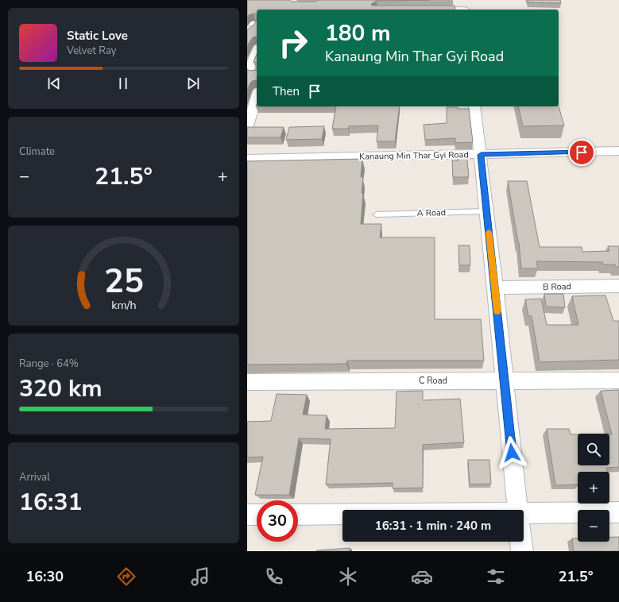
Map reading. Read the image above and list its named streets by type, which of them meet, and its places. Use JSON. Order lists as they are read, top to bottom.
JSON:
{
  "streets": {
    "street": ["Kanaung Min Thar Gyi Road", "B Road", "C Road"],
    "lane": ["A Road"]
  },
  "page": {
    "turn": ["180 m", "Kanaung Min Thar Gyi Road"],
    "song": ["Static Love", "Velvet Ray"],
    "then": "Then",
    "tile": [
      "Climate",
      ["Range · 64%", "320 km"],
      ["Arrival", "16:31"]
    ],
    "heat": ["−", "21.5°", "+"],
    "map_buttons": ["+", "−"],
    "limit": "30",
    "trip": "16:31 · 1 min · 240 m",
    "tabs": ["16:30", "21.5°"],
    "gauge": ["25", "km/h"]
  }
}
